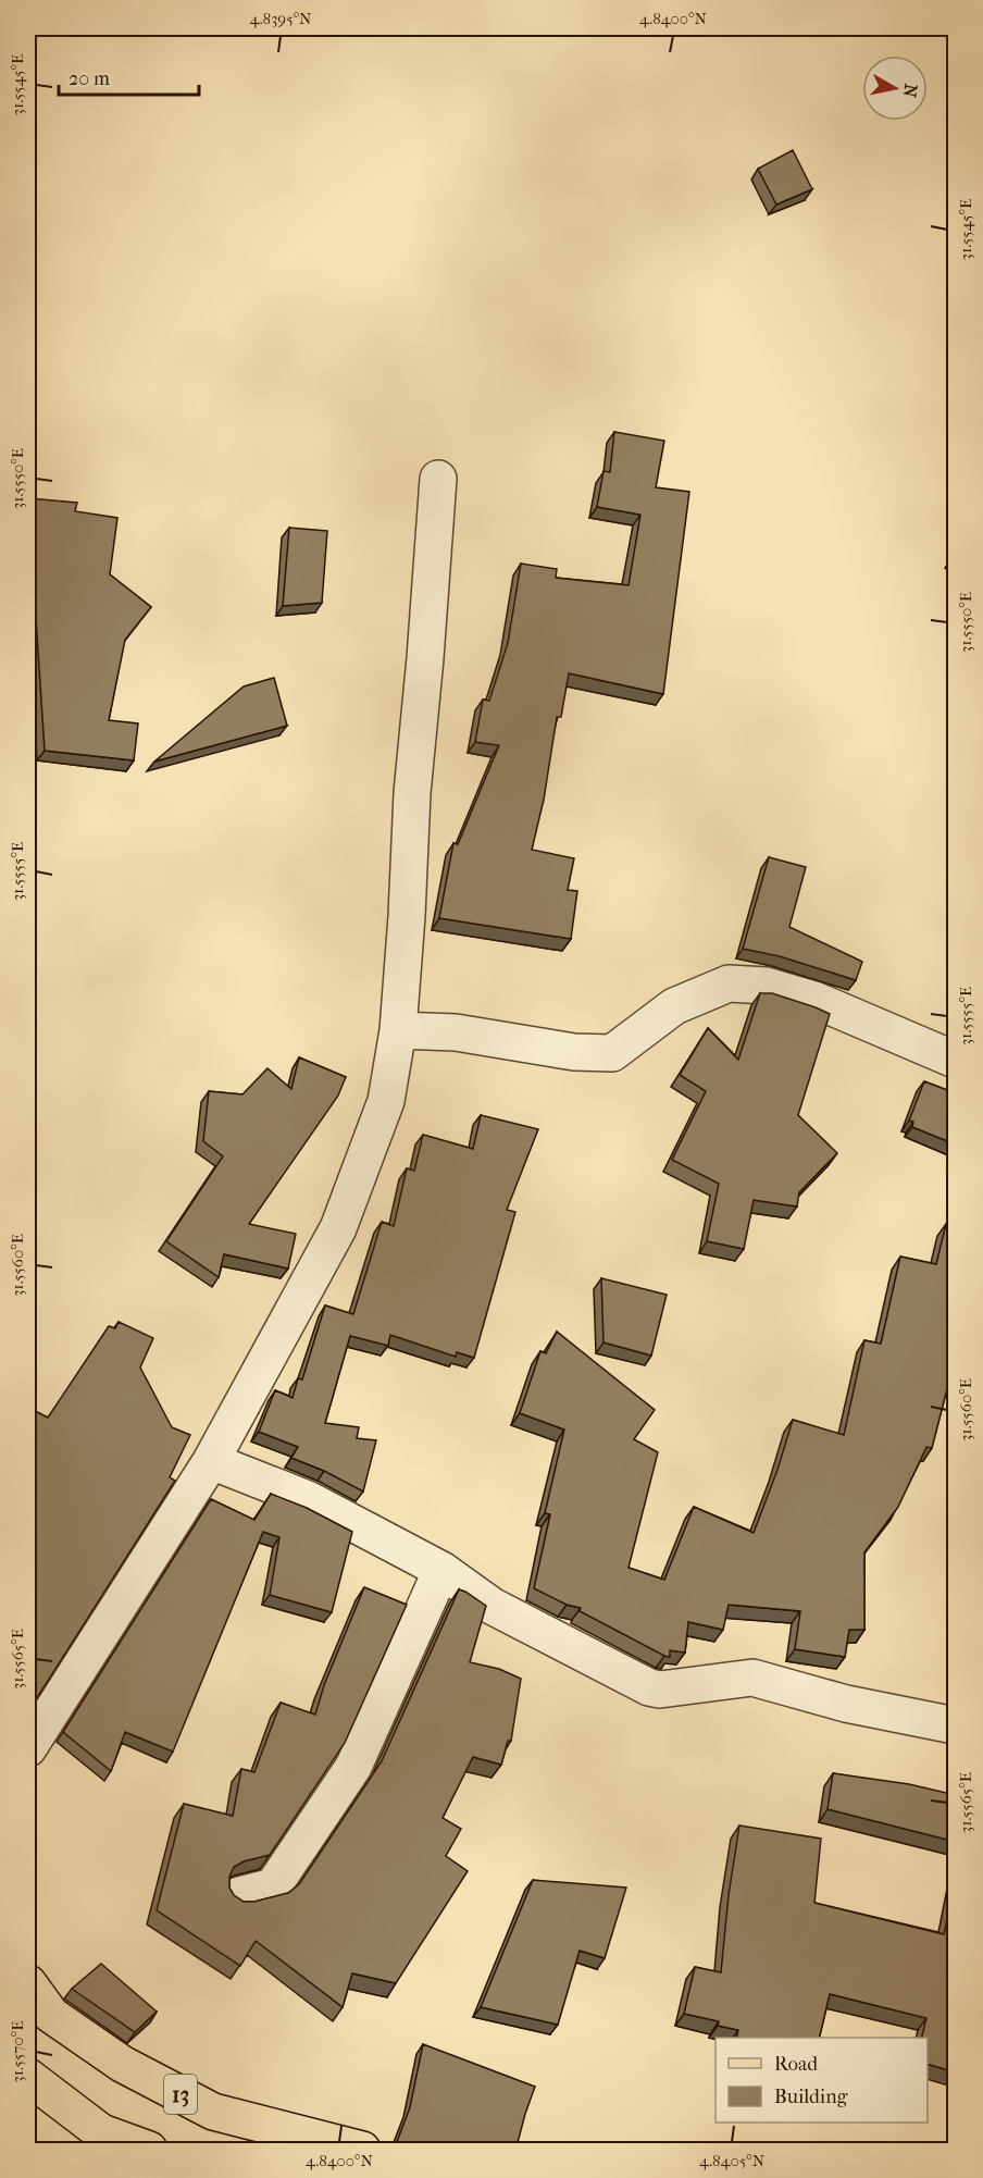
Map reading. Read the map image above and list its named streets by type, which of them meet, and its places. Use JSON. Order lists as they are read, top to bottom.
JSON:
{
  "streets": {
    "main road": ["13"]
  },
  "legend": ["Road", "Building"],
  "scale_bar": "20 m",
  "north": "right",
  "coordinates": [
    "4.8395°N",
    "4.8400°N",
    "31.5545°E",
    "31.5550°E",
    "31.5555°E",
    "31.5560°E",
    "31.5565°E",
    "31.5570°E",
    "4.8405°N"
  ]
}
